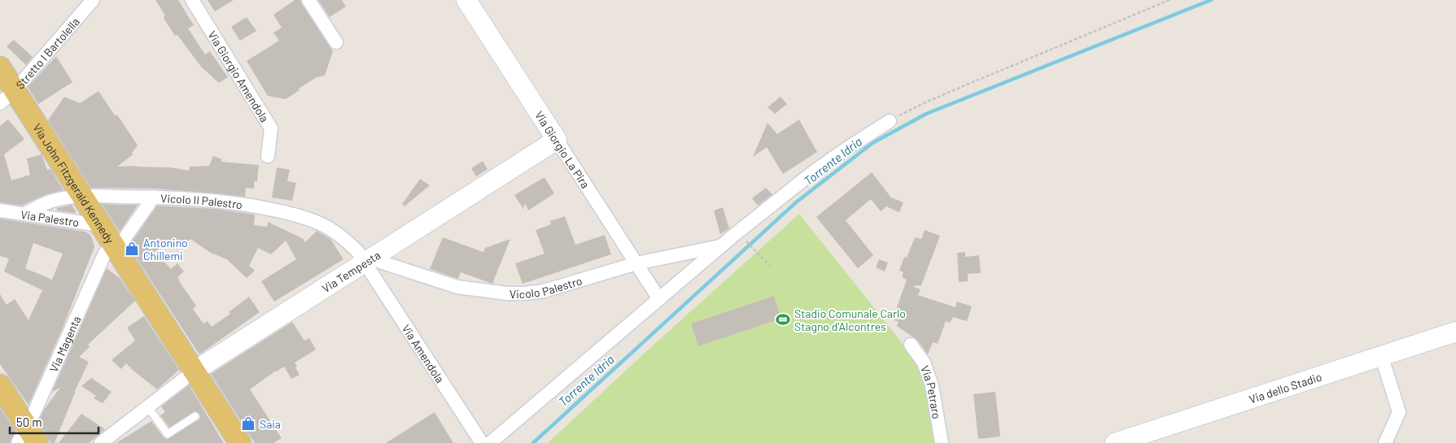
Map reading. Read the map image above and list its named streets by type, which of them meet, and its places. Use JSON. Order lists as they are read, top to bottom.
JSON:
{
  "streets": {
    "main road": ["Via John Fitzgerald Kennedy"],
    "street": [
      "Stretto I Bartolella",
      "Via Giorgio Amendola",
      "Via Giorgio La Pira",
      "Vicolo II Palestro",
      "Via Palestro",
      "Via Tempesta",
      "Vicolo Palestro",
      "Via Magenta",
      "Via Amendola",
      "Via dello Stadio",
      "Via Petraro"
    ]
  },
  "crossings": [
    ["Stretto I Bartolella", "Via John Fitzgerald Kennedy"],
    ["Via Giorgio La Pira", "Via Tempesta"],
    ["Via Giorgio La Pira", "Vicolo Palestro"],
    ["Via John Fitzgerald Kennedy", "Vicolo II Palestro"],
    ["Via John Fitzgerald Kennedy", "Via Palestro"],
    ["Via John Fitzgerald Kennedy", "Via Tempesta"],
    ["Via John Fitzgerald Kennedy", "Via Magenta"],
    ["Vicolo II Palestro", "Via Palestro"],
    ["Vicolo II Palestro", "Via Tempesta"],
    ["Vicolo II Palestro", "Vicolo Palestro"],
    ["Vicolo II Palestro", "Via Magenta"],
    ["Vicolo II Palestro", "Via Amendola"],
    ["Via Tempesta", "Vicolo Palestro"],
    ["Via Tempesta", "Via Amendola"],
    ["Vicolo Palestro", "Via Amendola"]
  ],
  "water": ["Torrente Idria"],
  "places": {
    "shop": ["Antonino Chillemi", "Saia"],
    "sports": ["Stadio Comunale Carlo Stagno d'Alcontres"]
  },
  "scale_bar": "50 m"
}
